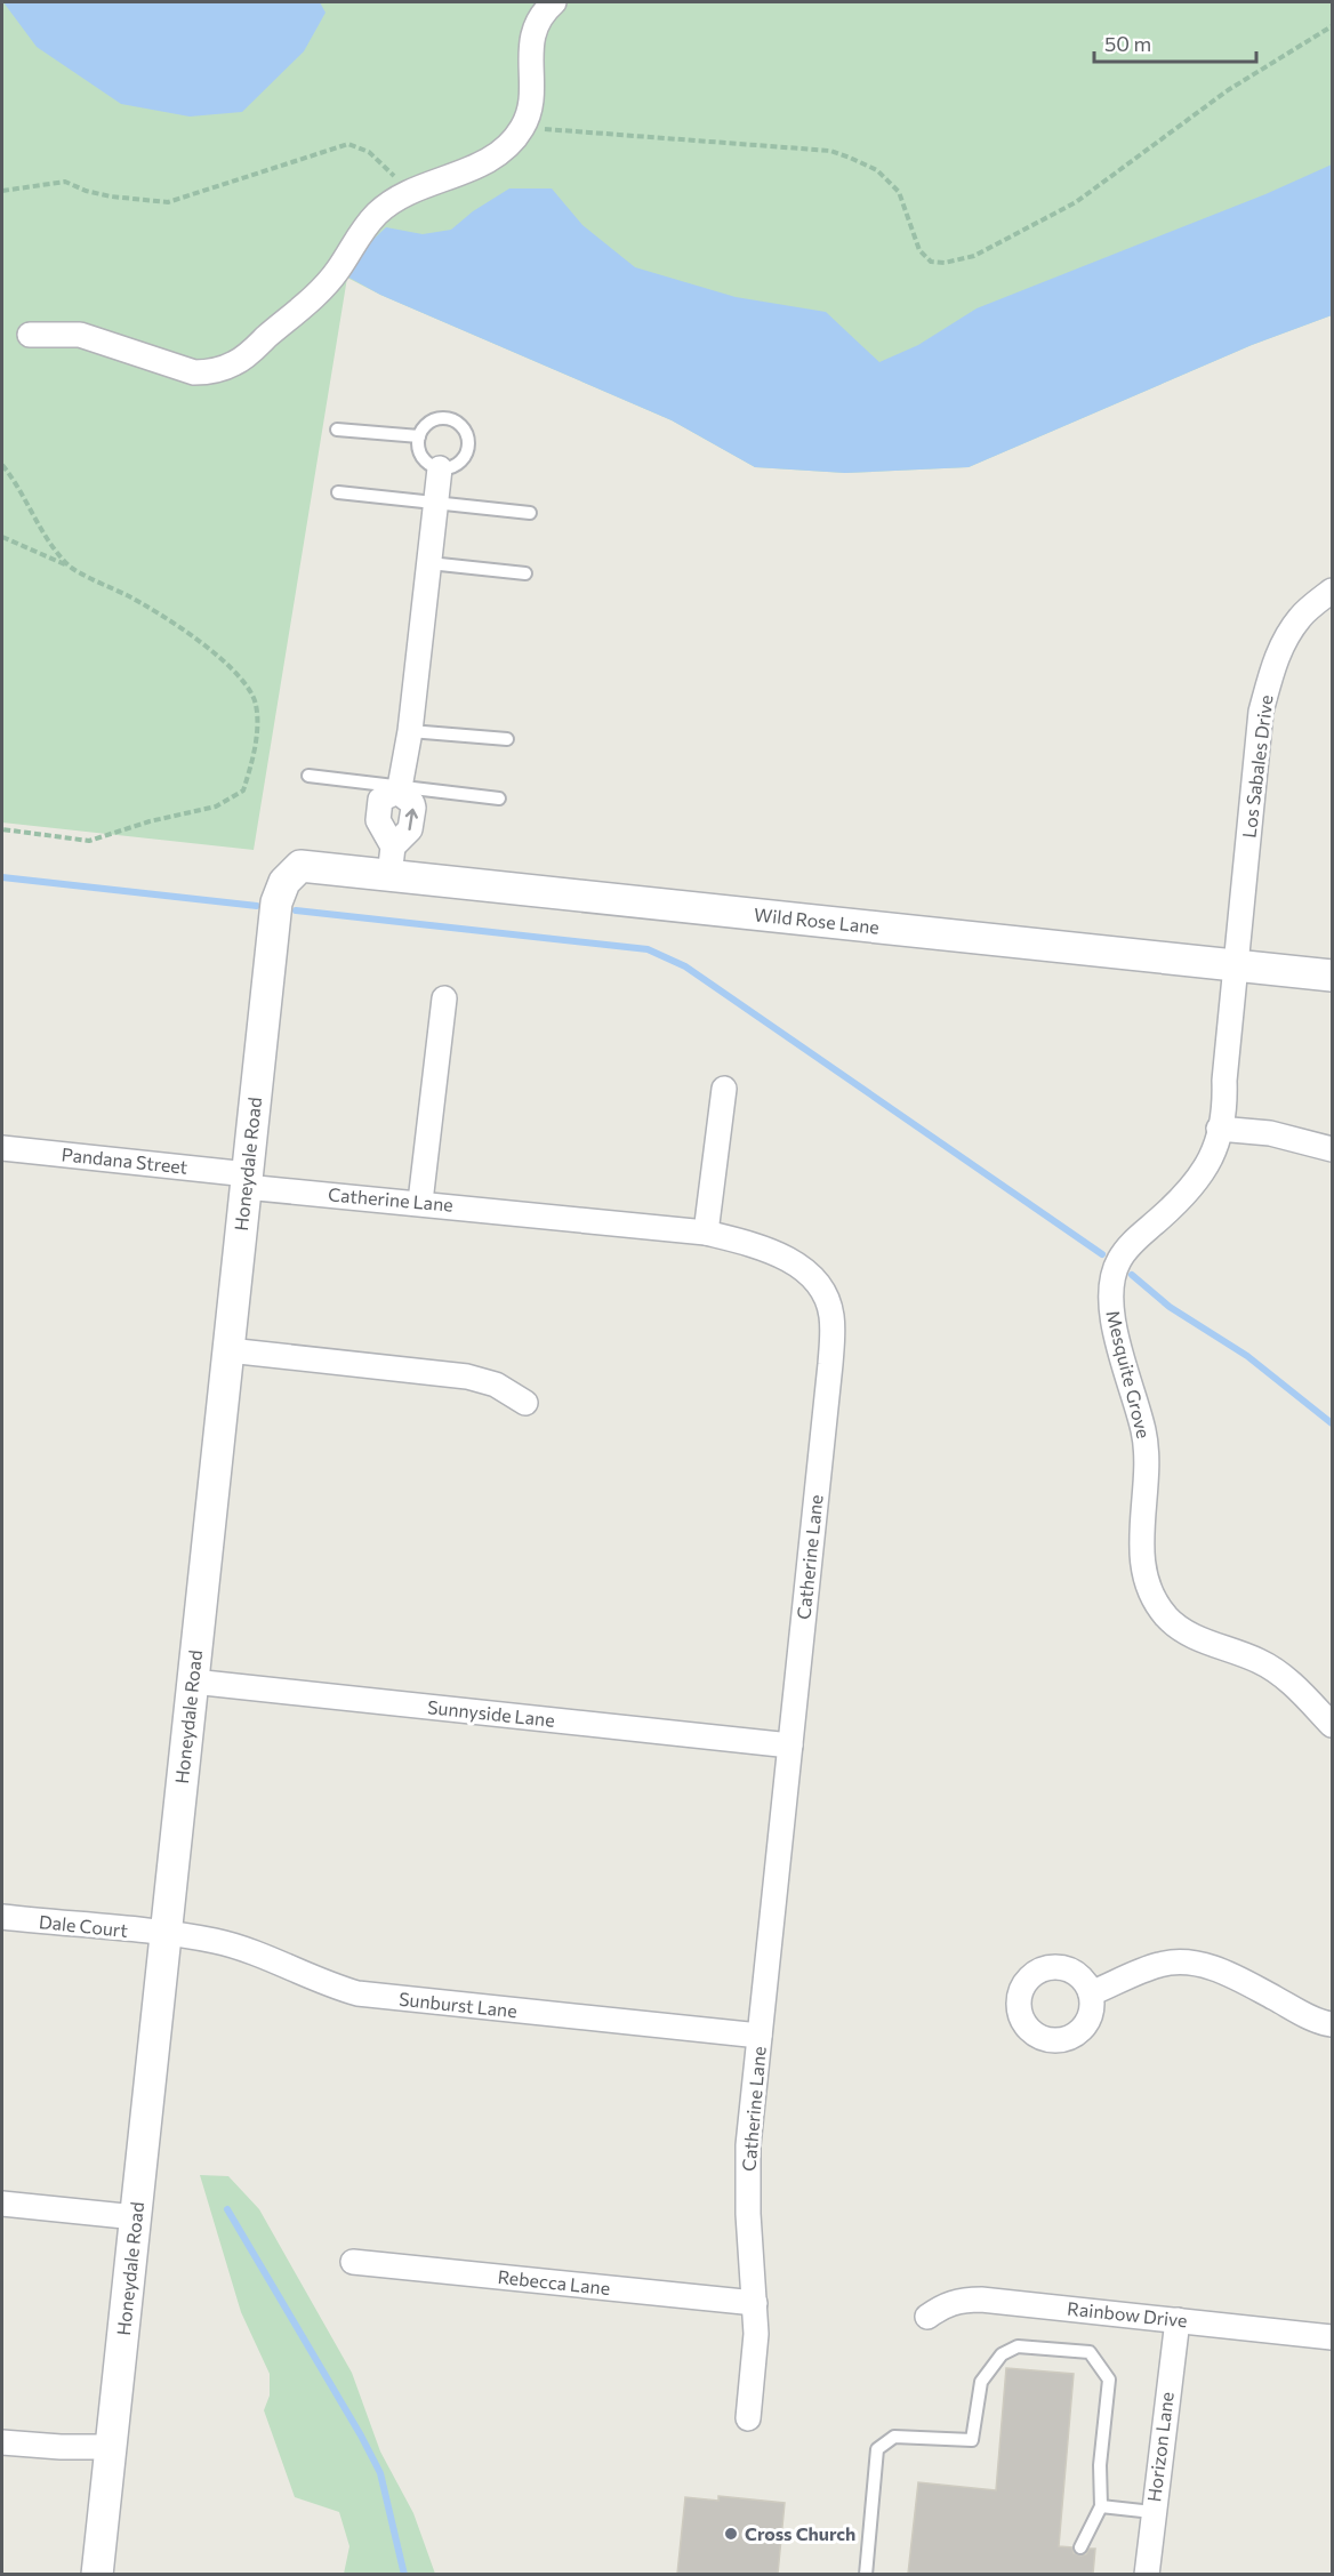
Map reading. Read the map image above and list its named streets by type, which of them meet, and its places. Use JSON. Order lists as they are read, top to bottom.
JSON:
{
  "streets": {
    "street": [
      "Los Sabales Drive",
      "Wild Rose Lane",
      "Pandana Street",
      "Honeydale Road",
      "Catherine Lane",
      "Mesquite Grove",
      "Sunnyside Lane",
      "Dale Court",
      "Sunburst Lane",
      "Rebecca Lane",
      "Rainbow Drive",
      "Horizon Lane"
    ]
  },
  "crossings": [
    ["Los Sabales Drive", "Wild Rose Lane"],
    ["Los Sabales Drive", "Mesquite Grove"],
    ["Wild Rose Lane", "Honeydale Road"],
    ["Wild Rose Lane", "Mesquite Grove"],
    ["Pandana Street", "Honeydale Road"],
    ["Pandana Street", "Catherine Lane"],
    ["Honeydale Road", "Catherine Lane"],
    ["Honeydale Road", "Sunnyside Lane"],
    ["Honeydale Road", "Dale Court"],
    ["Honeydale Road", "Sunburst Lane"],
    ["Catherine Lane", "Sunnyside Lane"],
    ["Catherine Lane", "Sunburst Lane"],
    ["Catherine Lane", "Rebecca Lane"],
    ["Dale Court", "Sunburst Lane"],
    ["Rainbow Drive", "Horizon Lane"]
  ],
  "places": ["Cross Church"],
  "scale_bar": "50 m"
}
